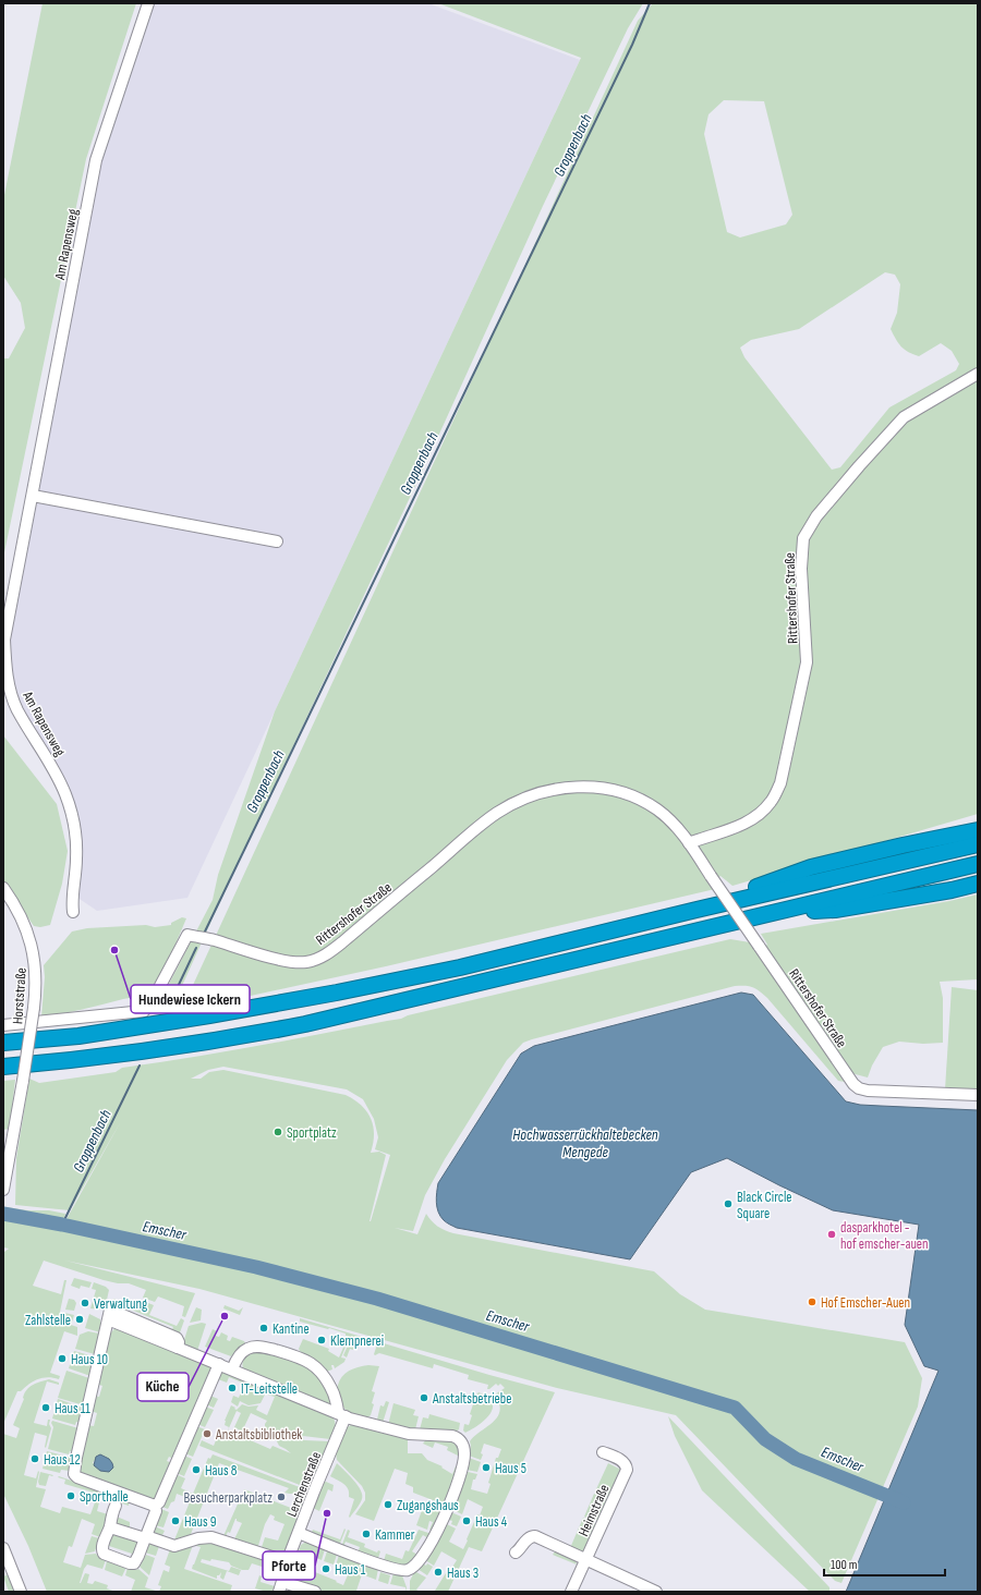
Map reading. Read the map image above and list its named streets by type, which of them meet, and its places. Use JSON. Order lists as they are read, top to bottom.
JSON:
{
  "streets": {
    "street": [
      "Am Rapensweg",
      "Rittershofer Straße",
      "Horststraße",
      "Lerchenstraße",
      "Heimstraße"
    ]
  },
  "water": ["Groppenbach", "Hochwasserrückhaltebecken Mengede", "Emscher"],
  "places": [
    "Hundewiese Ickern",
    "Sportplatz",
    "Black Circle Square",
    "dasparkhotel - hof emscher-auen",
    "Hof Emscher-Auen",
    "Verwaltung",
    "Küche",
    "Zahlstelle",
    "Kantine",
    "Klempnerei",
    "Haus 10",
    "IT-Leitstelle",
    "Anstaltsbetriebe",
    "Haus 11",
    "Anstaltsbibliothek",
    "Haus 12",
    "Haus 5",
    "Haus 8",
    "Sporthalle",
    "Besucherparkplatz",
    "Zugangshaus",
    "Pforte",
    "Haus 9",
    "Haus 4",
    "Kammer",
    "Haus 1",
    "Haus 3"
  ],
  "scale_bar": "100 m"
}
